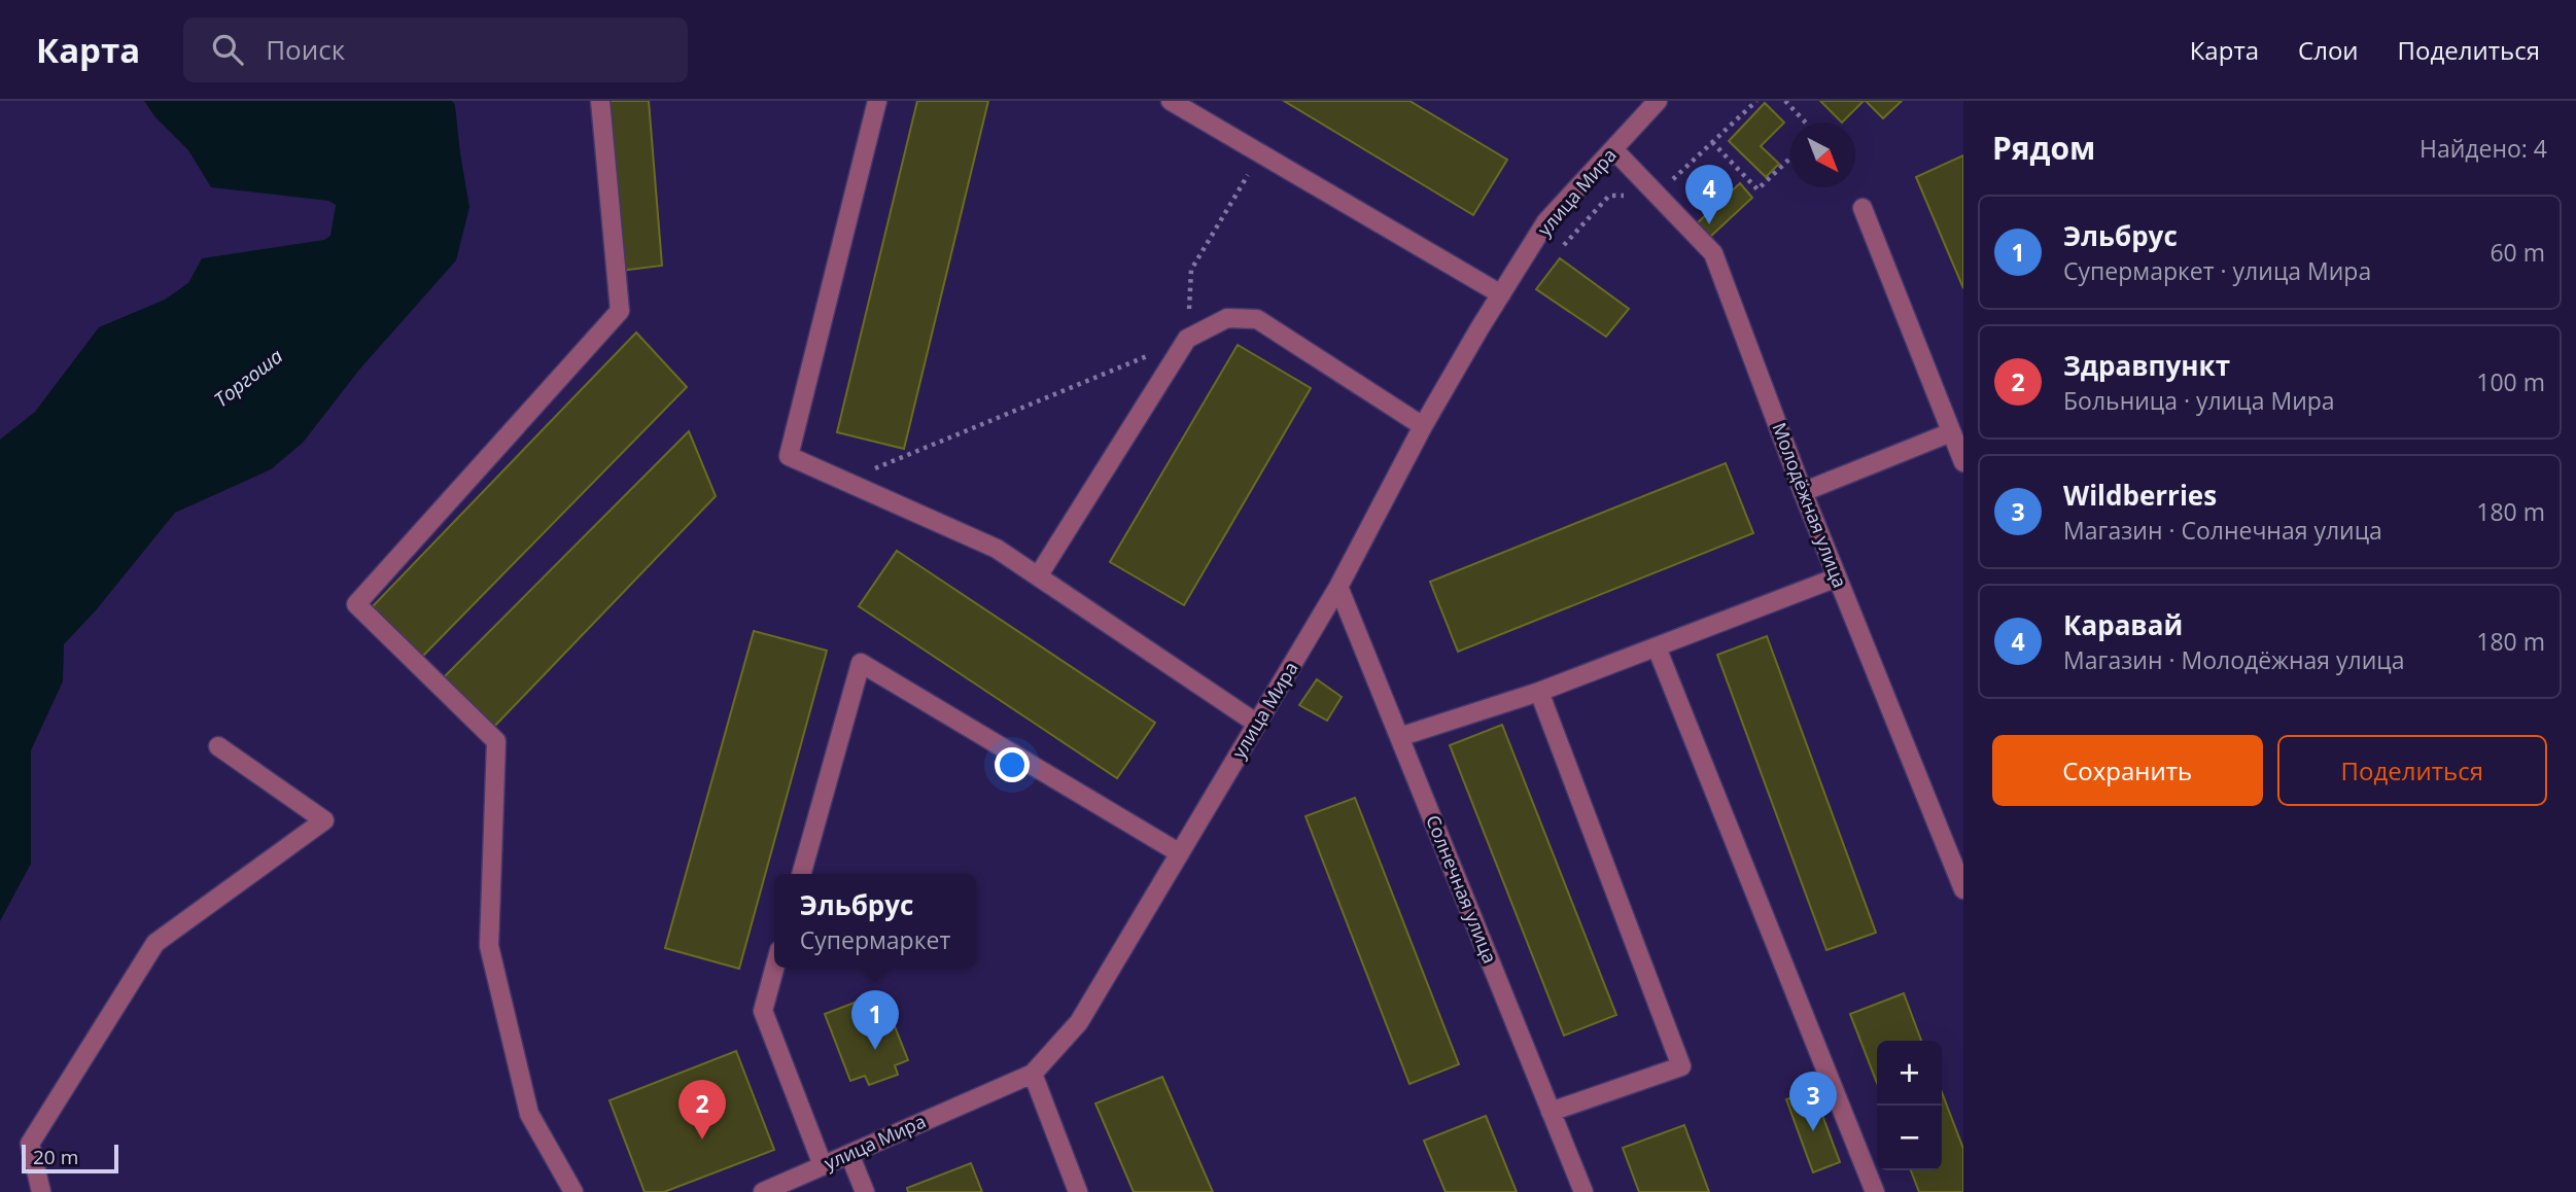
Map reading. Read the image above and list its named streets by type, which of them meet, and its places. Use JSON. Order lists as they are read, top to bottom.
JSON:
{
  "streets": {
    "street": ["улица Мира", "Молодёжная улица", "Солнечная улица"]
  },
  "crossings": [
    ["улица Мира", "Молодёжная улица"],
    ["улица Мира", "Солнечная улица"]
  ],
  "water": ["Торгоша"],
  "scale_bar": "20 m",
  "north": "bottom right",
  "page": {
    "header": "Карта",
    "search": "Поиск",
    "nav": ["Карта", "Слои", "Поделиться"],
    "heading": ["Рядом", "Найдено: 4"],
    "pins": [
      "4",
      "1",
      "3",
      "2"
    ],
    "list": [
      {
        "mark": "1",
        "name": "Эльбрус",
        "note": "Супермаркет · улица Мира",
        "value": "60 m"
      },
      {
        "mark": "2",
        "name": "Здравпункт",
        "note": "Больница · улица Мира",
        "value": "100 m"
      },
      {
        "mark": "3",
        "name": "Wildberries",
        "note": "Магазин · Солнечная улица",
        "value": "180 m"
      },
      {
        "mark": "4",
        "name": "Каравай",
        "note": "Магазин · Молодёжная улица",
        "value": "180 m"
      }
    ],
    "buttons": ["Сохранить", "Поделиться"],
    "popup": ["Эльбрус", "Супермаркет"],
    "map_buttons": ["+", "−"],
    "scale": "20 m"
  }
}
